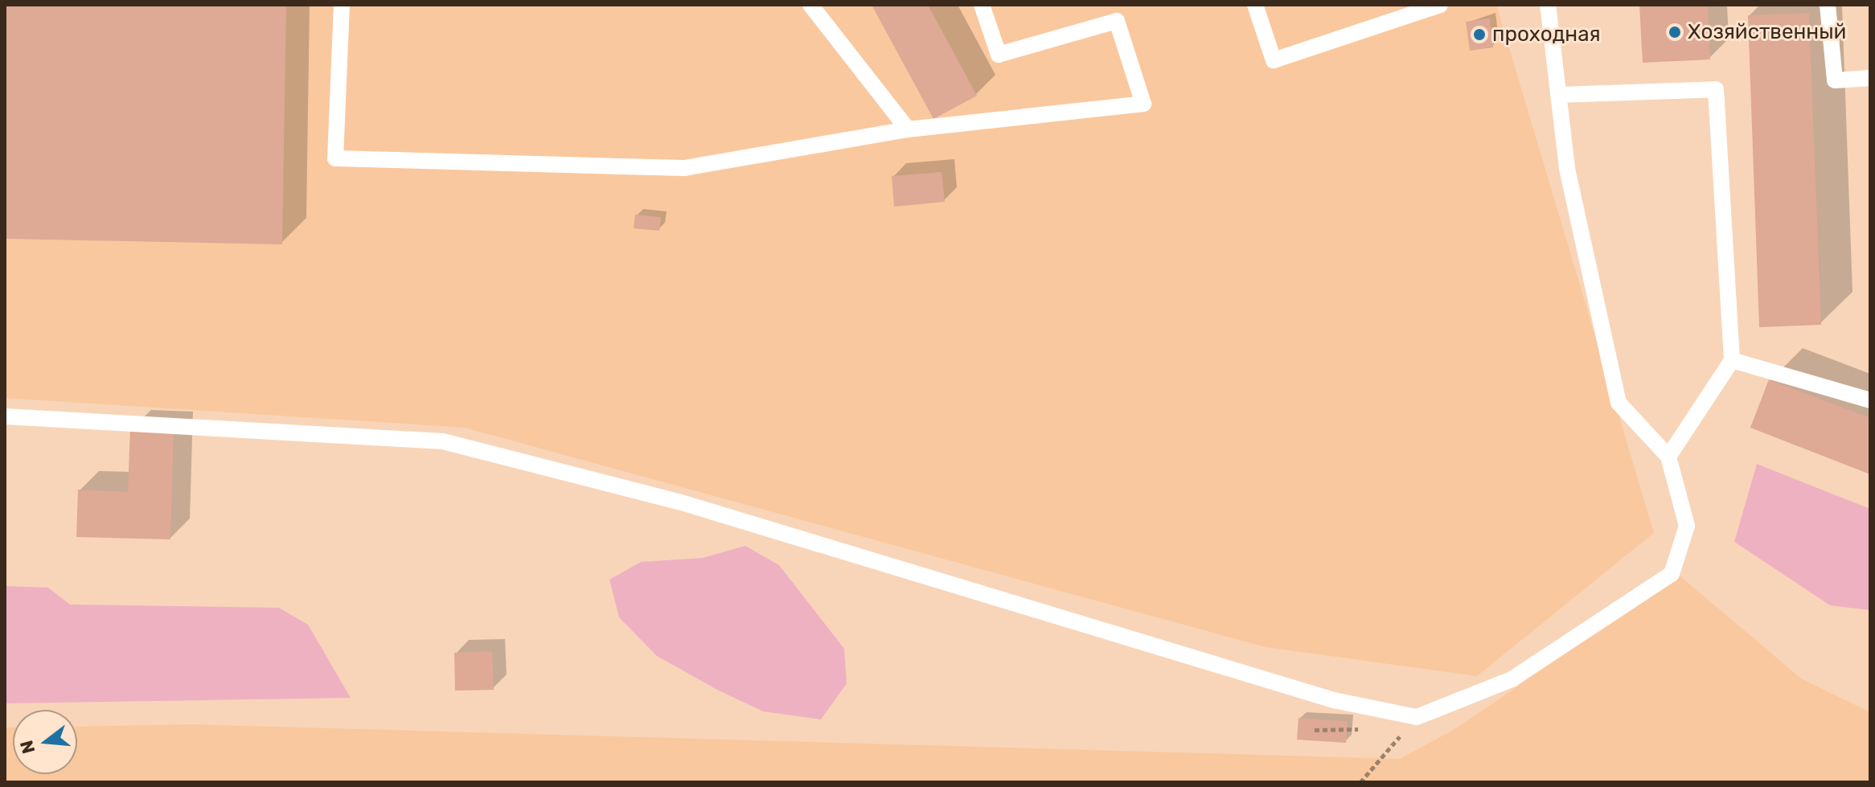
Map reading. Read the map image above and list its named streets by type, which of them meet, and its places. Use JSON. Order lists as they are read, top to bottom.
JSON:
{
  "places": ["Хозяйственный", "проходная"],
  "north": "left"
}
